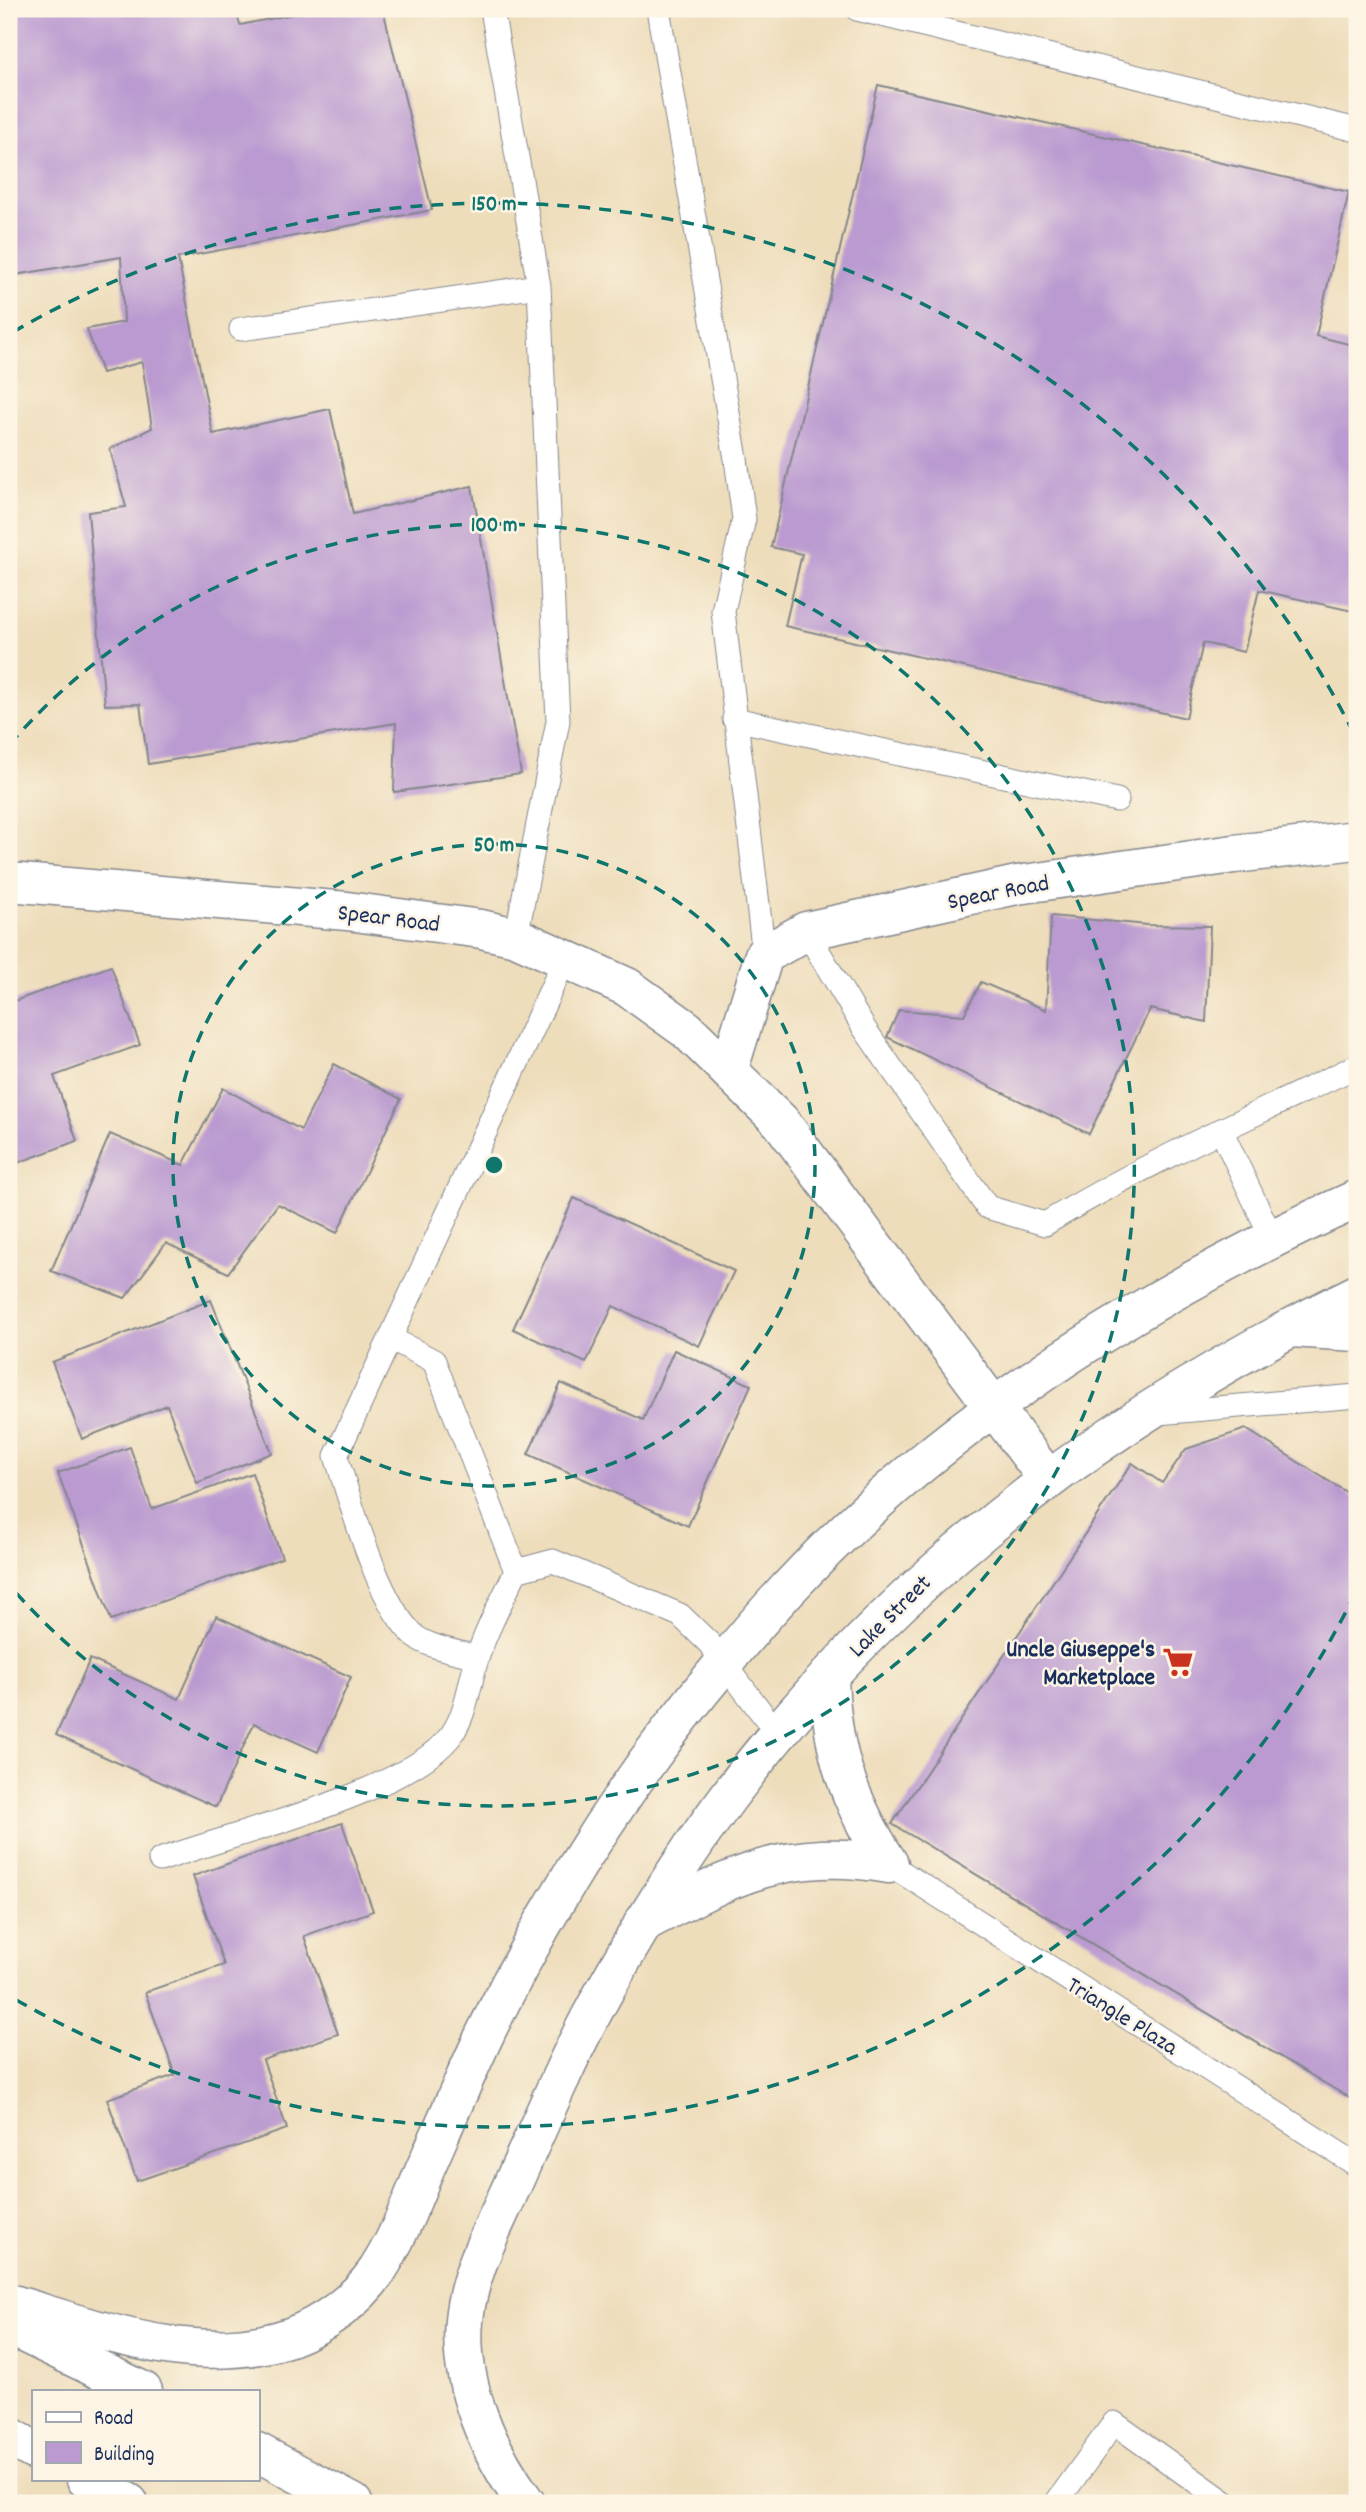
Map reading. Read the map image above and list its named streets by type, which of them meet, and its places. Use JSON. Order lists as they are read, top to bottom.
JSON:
{
  "streets": {
    "main road": ["Spear Road", "Lake Street", "Triangle Plaza"]
  },
  "crossings": [
    ["Spear Road", "Lake Street"],
    ["Lake Street", "Triangle Plaza"]
  ],
  "places": {
    "supermarket": ["Uncle Giuseppe's Marketplace"]
  },
  "legend": ["Road", "Building"],
  "rings": ["150 m", "100 m", "50 m"]
}
